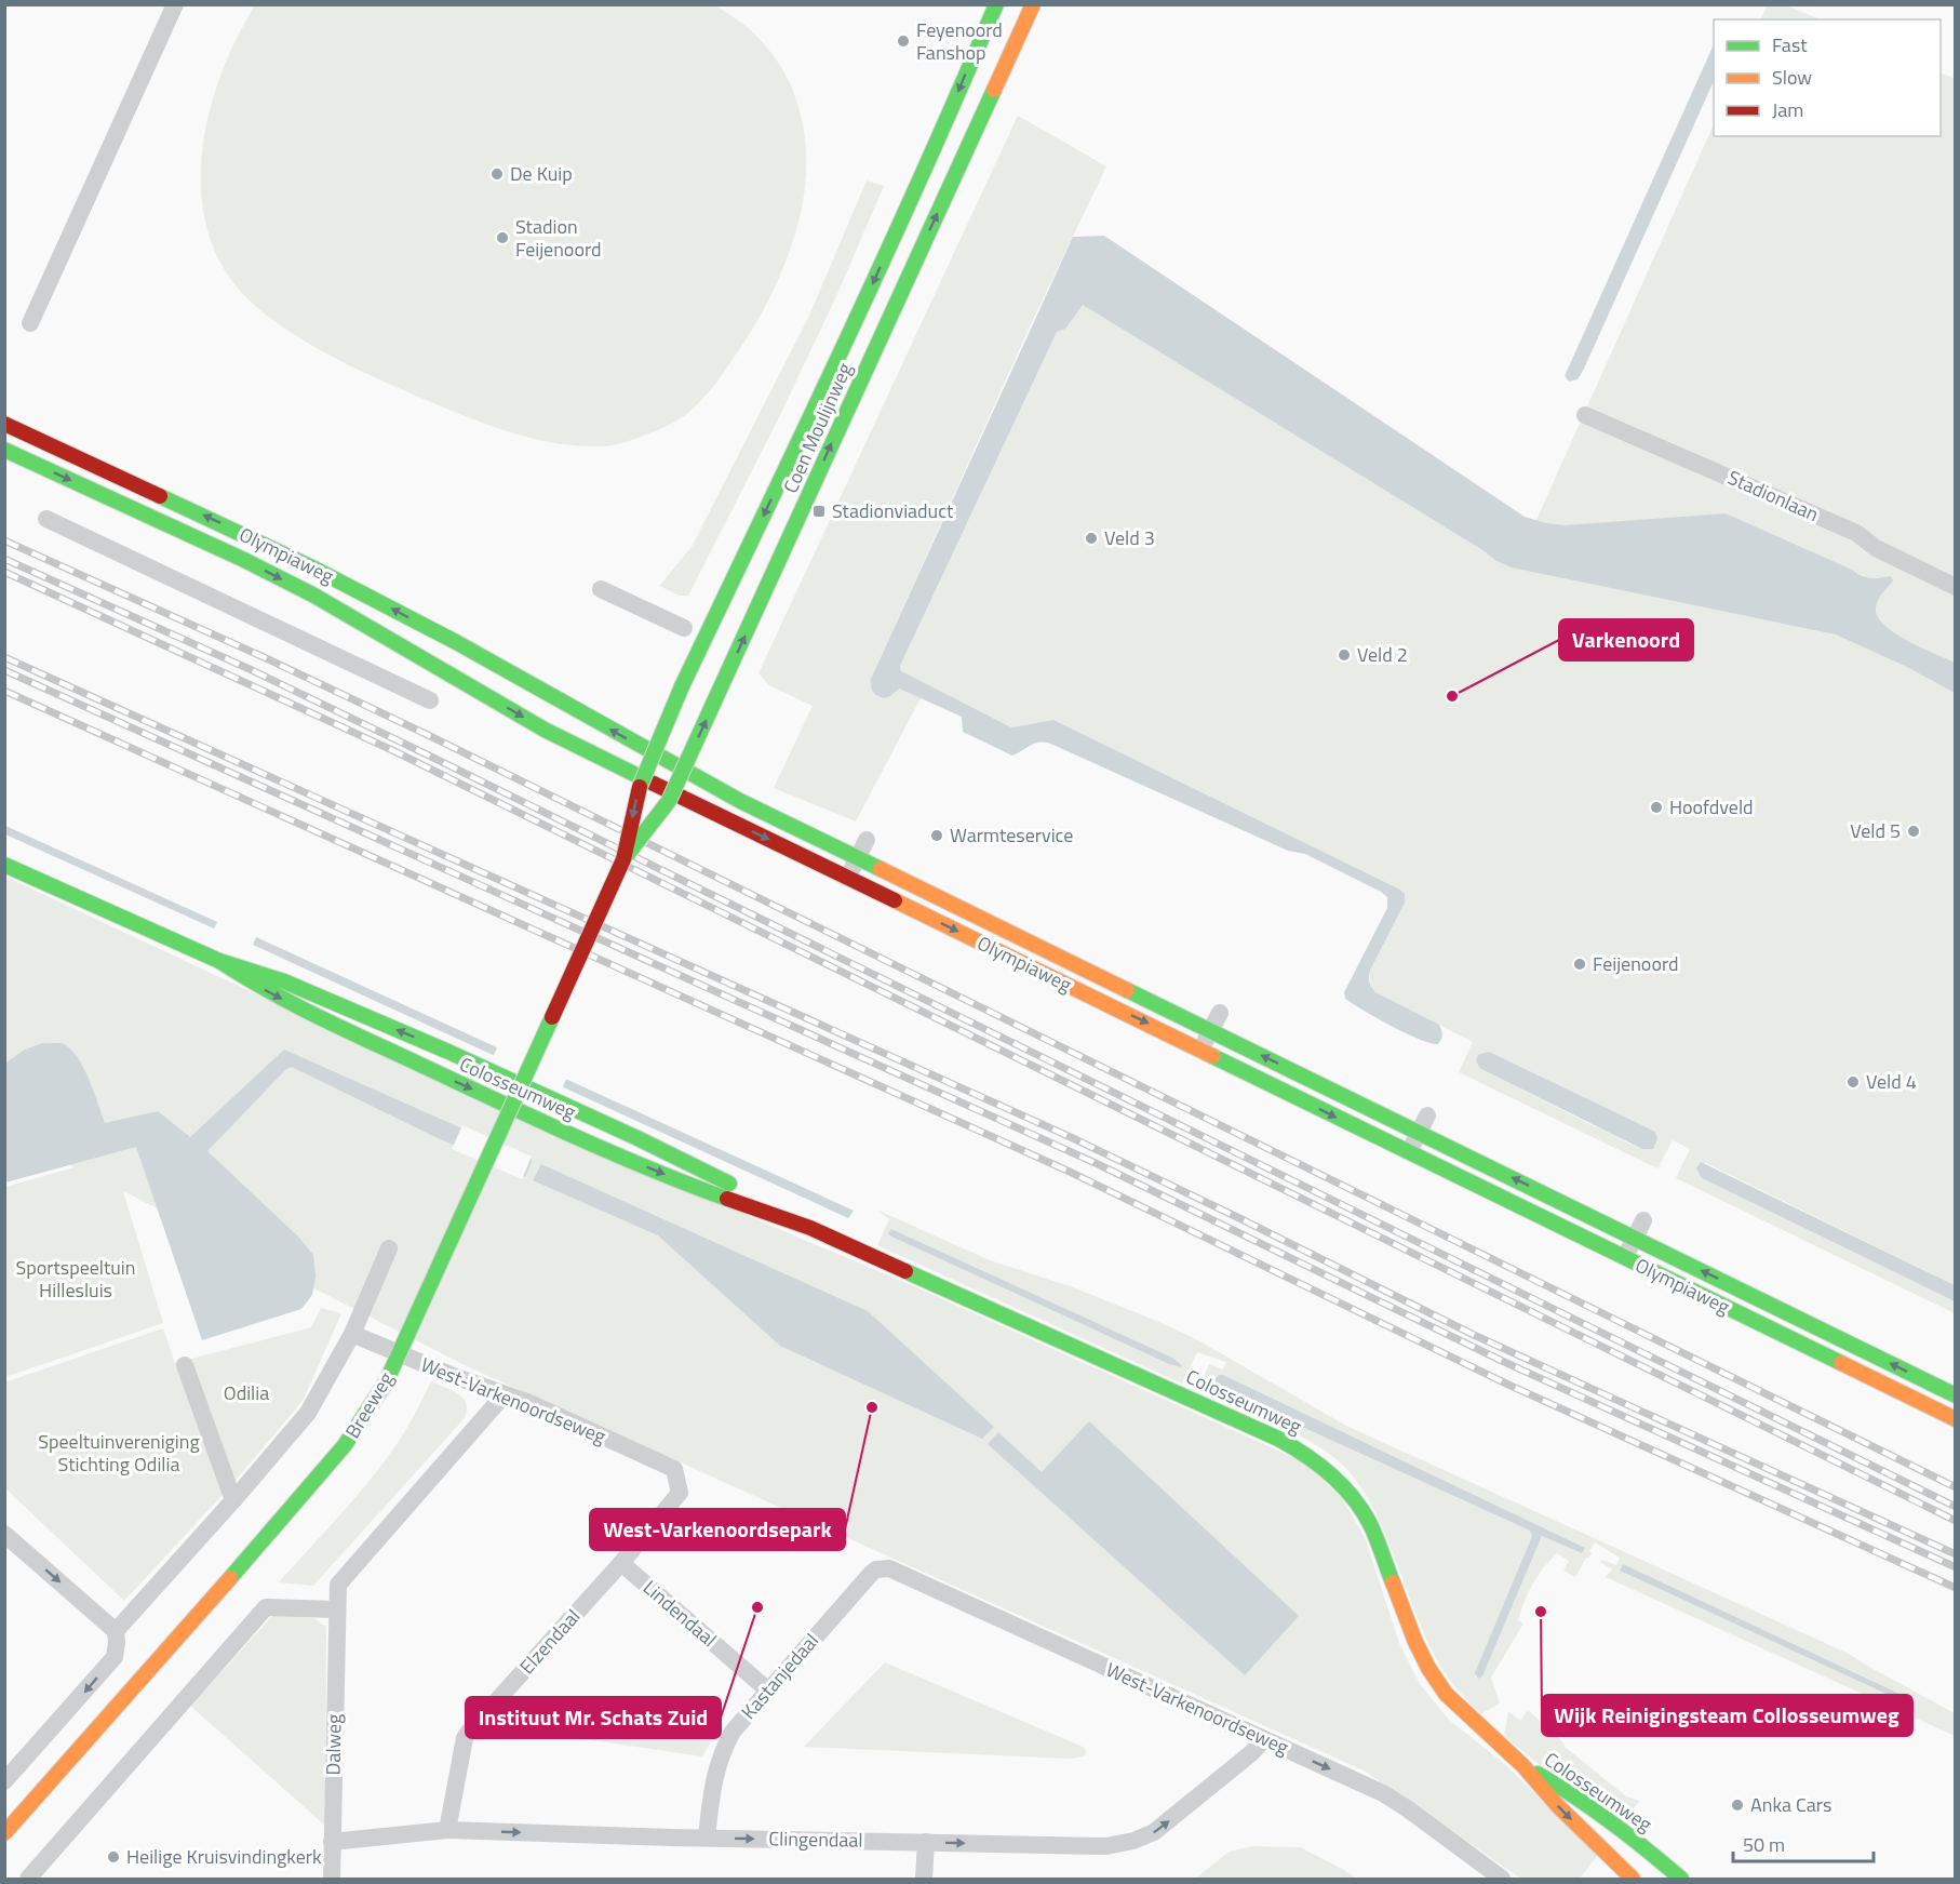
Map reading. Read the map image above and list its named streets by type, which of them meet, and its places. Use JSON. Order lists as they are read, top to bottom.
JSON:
{
  "streets": {
    "main road": [
      "Coen Moulijnweg",
      "Olympiaweg",
      "Colosseumweg",
      "Breeweg"
    ],
    "street": [
      "Stadionlaan",
      "West-Varkenoordseweg",
      "Lindendaal",
      "Elzendaal",
      "Kastanjedaal",
      "Dalweg",
      "Clingendaal"
    ]
  },
  "crossings": [
    ["Coen Moulijnweg", "Breeweg"],
    ["West-Varkenoordseweg", "Elzendaal"],
    ["West-Varkenoordseweg", "Kastanjedaal"],
    ["West-Varkenoordseweg", "Clingendaal"],
    ["Lindendaal", "Elzendaal"],
    ["Lindendaal", "Kastanjedaal"],
    ["Elzendaal", "Clingendaal"],
    ["Kastanjedaal", "Clingendaal"],
    ["Dalweg", "Clingendaal"]
  ],
  "one_way": ["Clingendaal"],
  "parks": ["Sportspeeltuin Hillesluis", "Odilia", "Speeltuinvereniging Stichting Odilia"],
  "places": {
    "other": [
      "Feyenoord Fanshop",
      "De Kuip",
      "Stadion Feijenoord",
      "Veld 3",
      "Veld 2",
      "Varkenoord",
      "Hoofdveld",
      "Veld 5",
      "Warmteservice",
      "Feijenoord",
      "Veld 4",
      "West-Varkenoordsepark",
      "Instituut Mr. Schats Zuid",
      "Wijk Reinigingsteam Collosseumweg",
      "Anka Cars",
      "Heilige Kruisvindingkerk"
    ],
    "transit": ["Stadionviaduct"]
  },
  "legend": ["Fast", "Slow", "Jam"],
  "scale_bar": "50 m"
}
